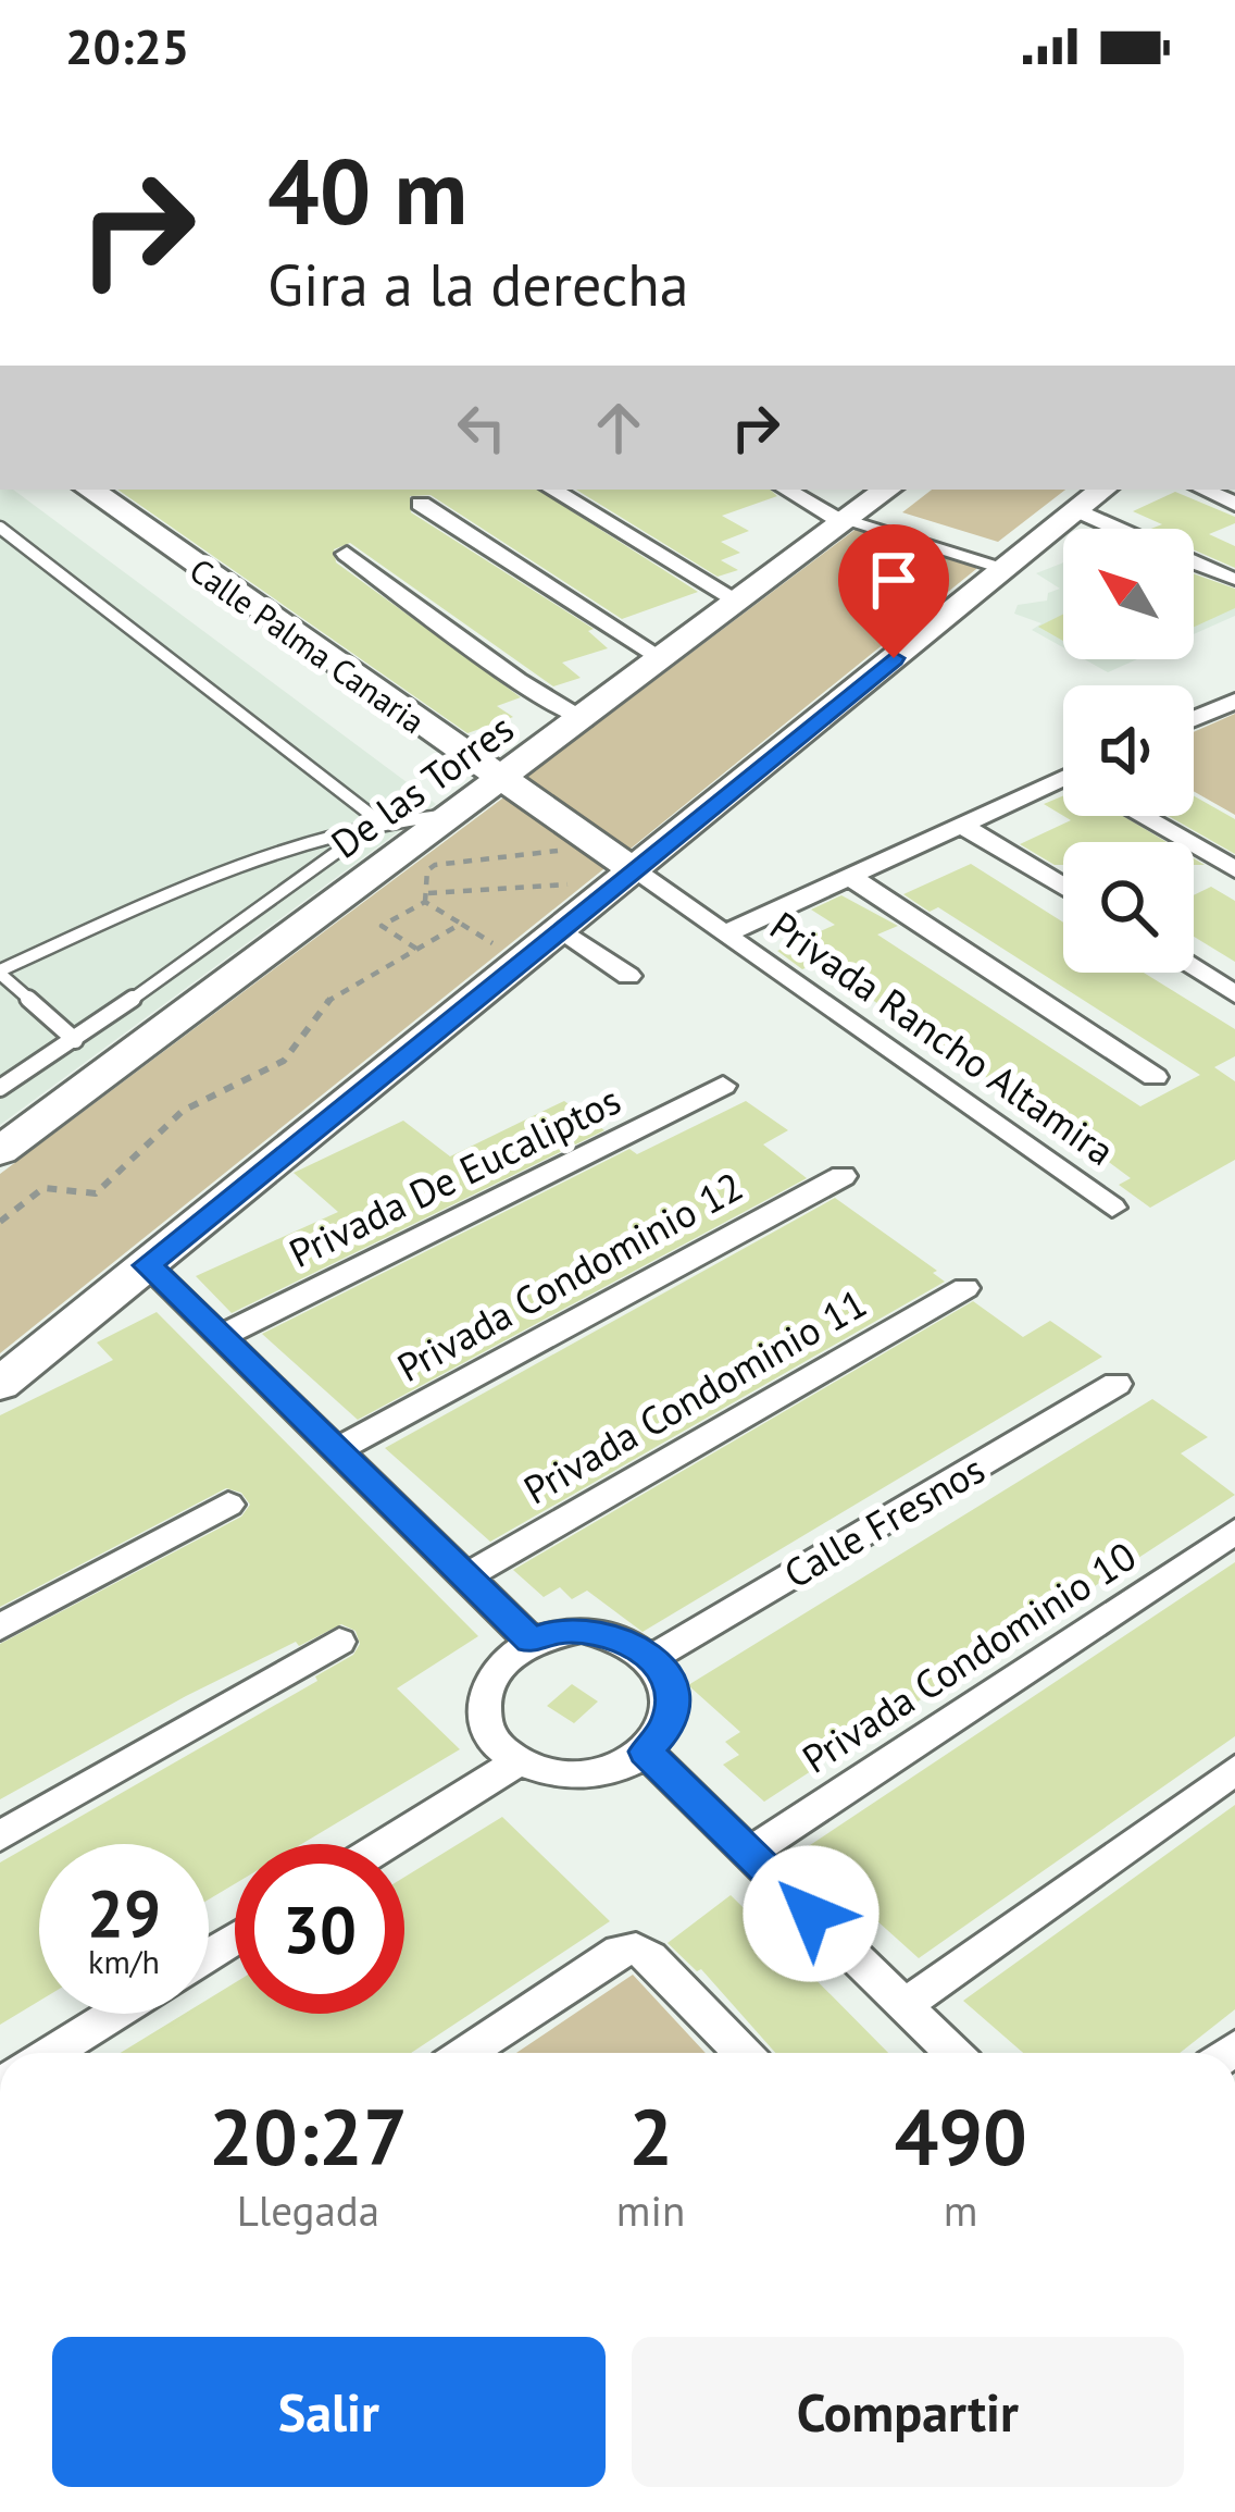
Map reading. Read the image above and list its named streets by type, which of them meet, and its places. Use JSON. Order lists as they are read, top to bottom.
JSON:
{
  "streets": {
    "main road": ["Calle Palma Canaria", "De las Torres"],
    "street": [
      "Privada Rancho Altamira",
      "Privada De Eucaliptos",
      "Privada Condominio 12",
      "Privada Condominio 11",
      "Calle Fresnos",
      "Privada Condominio 10"
    ]
  },
  "crossings": [
    ["Calle Palma Canaria", "De las Torres"],
    ["Calle Palma Canaria", "Privada Rancho Altamira"]
  ],
  "north": "top left",
  "page": {
    "status": "20:25",
    "turn": ["40 m", "Gira a la derecha"],
    "speed": "29 km/h",
    "limit": "30",
    "eta": [
      "20:27",
      "Llegada",
      "2",
      "min",
      "490",
      "m"
    ],
    "buttons": ["Salir", "Compartir"]
  }
}
